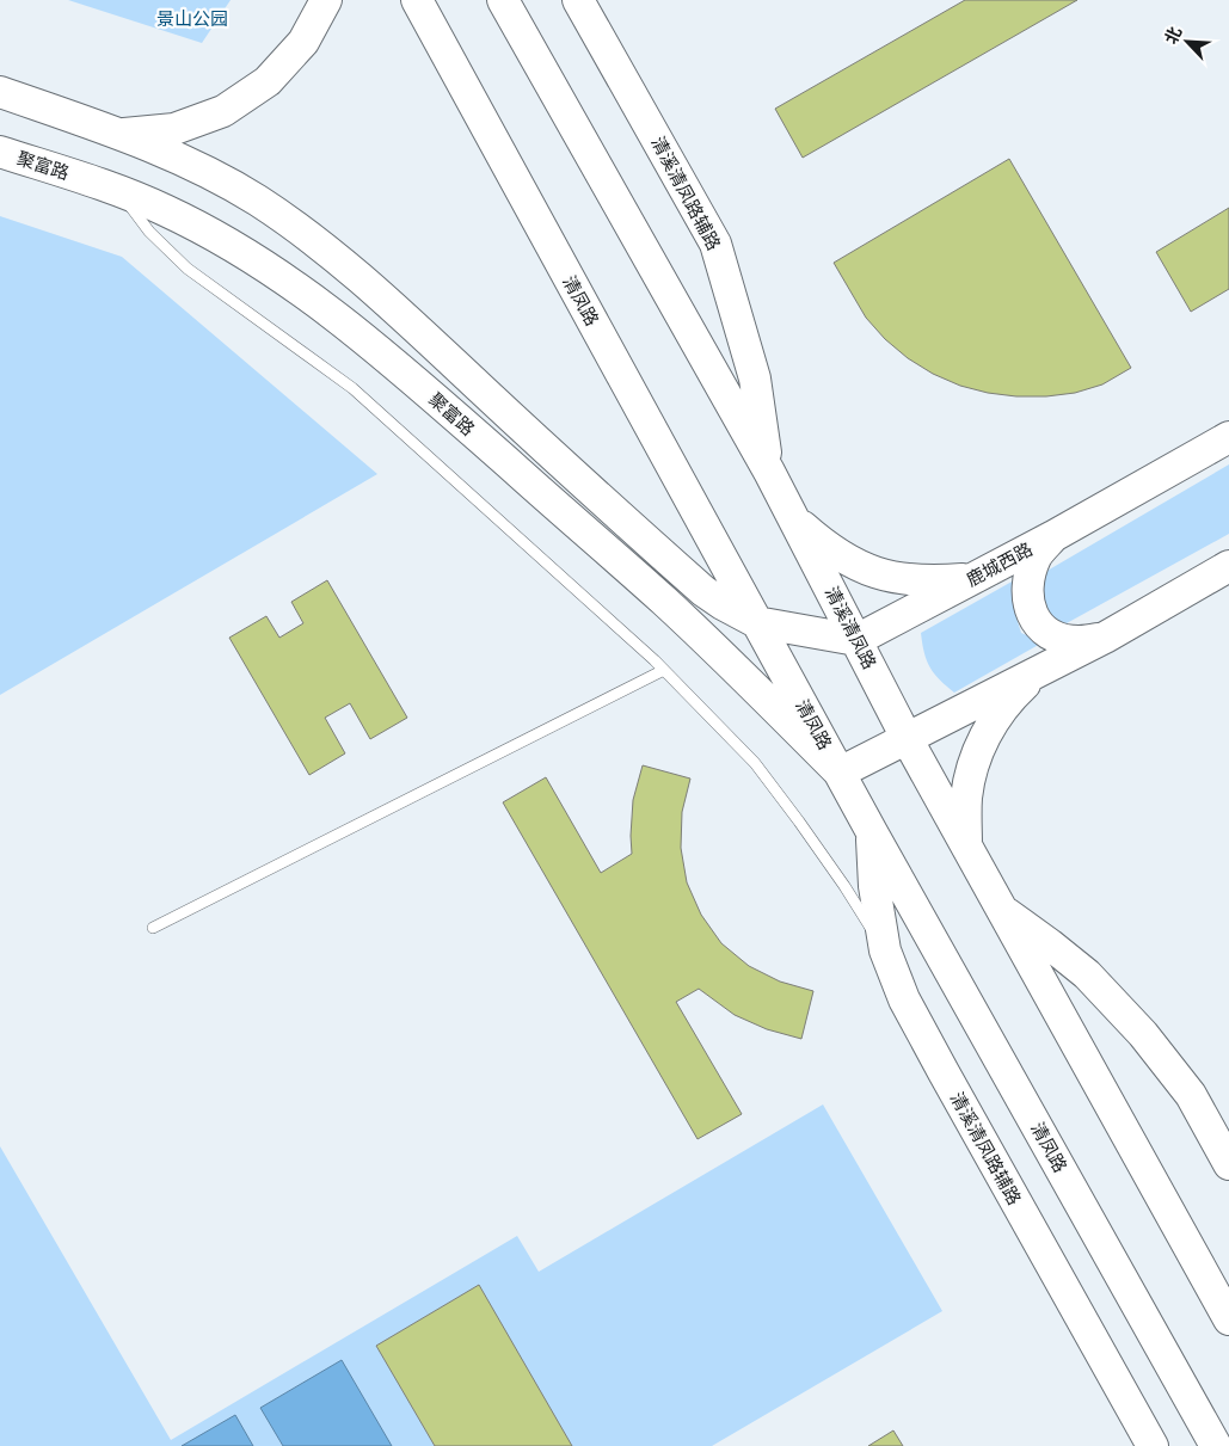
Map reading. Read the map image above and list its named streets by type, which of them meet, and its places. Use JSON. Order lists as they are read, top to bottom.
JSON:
{
  "streets": {
    "main road": [
      "聚富路",
      "清溪清凤路辅路",
      "清凤路",
      "鹿城西路",
      "清溪清凤路"
    ]
  },
  "crossings": [
    ["聚富路", "清凤路"],
    ["清溪清凤路辅路", "清凤路"],
    ["清溪清凤路辅路", "清溪清凤路"],
    ["鹿城西路", "清溪清凤路"]
  ],
  "parks": ["景山公园"],
  "north": "top left"
}
